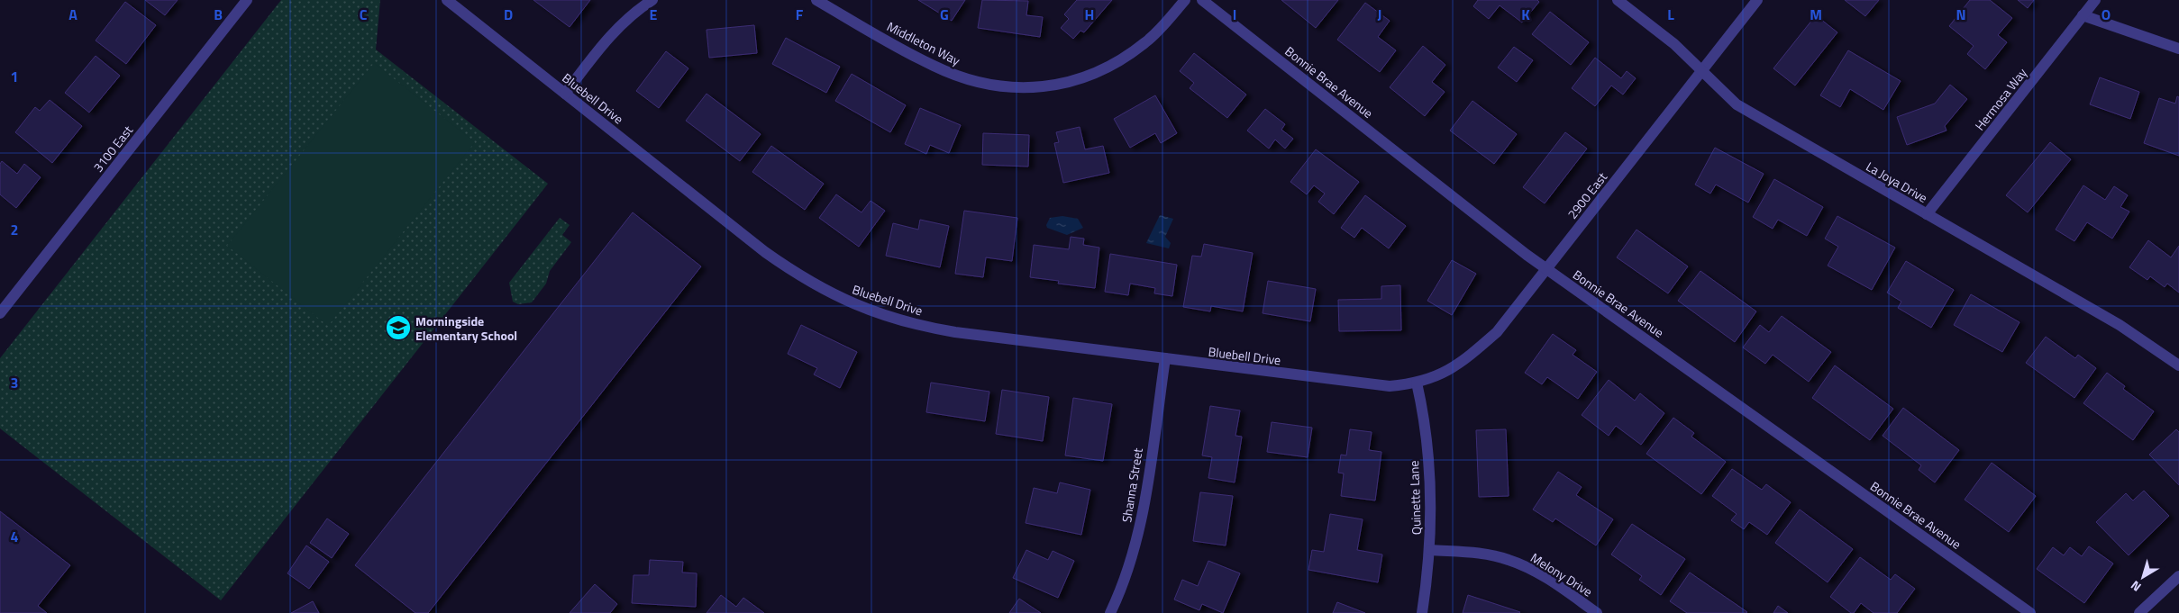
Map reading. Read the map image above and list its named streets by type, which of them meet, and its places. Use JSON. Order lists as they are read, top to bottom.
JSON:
{
  "streets": {
    "street": [
      "Middleton Way",
      "Bonnie Brae Avenue",
      "Bluebell Drive",
      "Hermosa Way",
      "3100 East",
      "La Joya Drive",
      "2900 East",
      "Shanna Street",
      "Quinette Lane",
      "Melony Drive"
    ]
  },
  "crossings": [
    ["Bonnie Brae Avenue", "2900 East"],
    ["Bluebell Drive", "2900 East"],
    ["Bluebell Drive", "Shanna Street"],
    ["Bluebell Drive", "Quinette Lane"],
    ["Hermosa Way", "La Joya Drive"],
    ["La Joya Drive", "2900 East"],
    ["2900 East", "Quinette Lane"],
    ["Quinette Lane", "Melony Drive"]
  ],
  "places": {
    "school or university": ["Morningside Elementary School"]
  },
  "north": "bottom left",
  "grid": {
    "columns": [
      "A",
      "B",
      "C",
      "D",
      "E",
      "F",
      "G",
      "H",
      "I",
      "J",
      "K",
      "L",
      "M",
      "N",
      "O"
    ],
    "rows": [
      "1",
      "2",
      "3",
      "4"
    ]
  }
}
